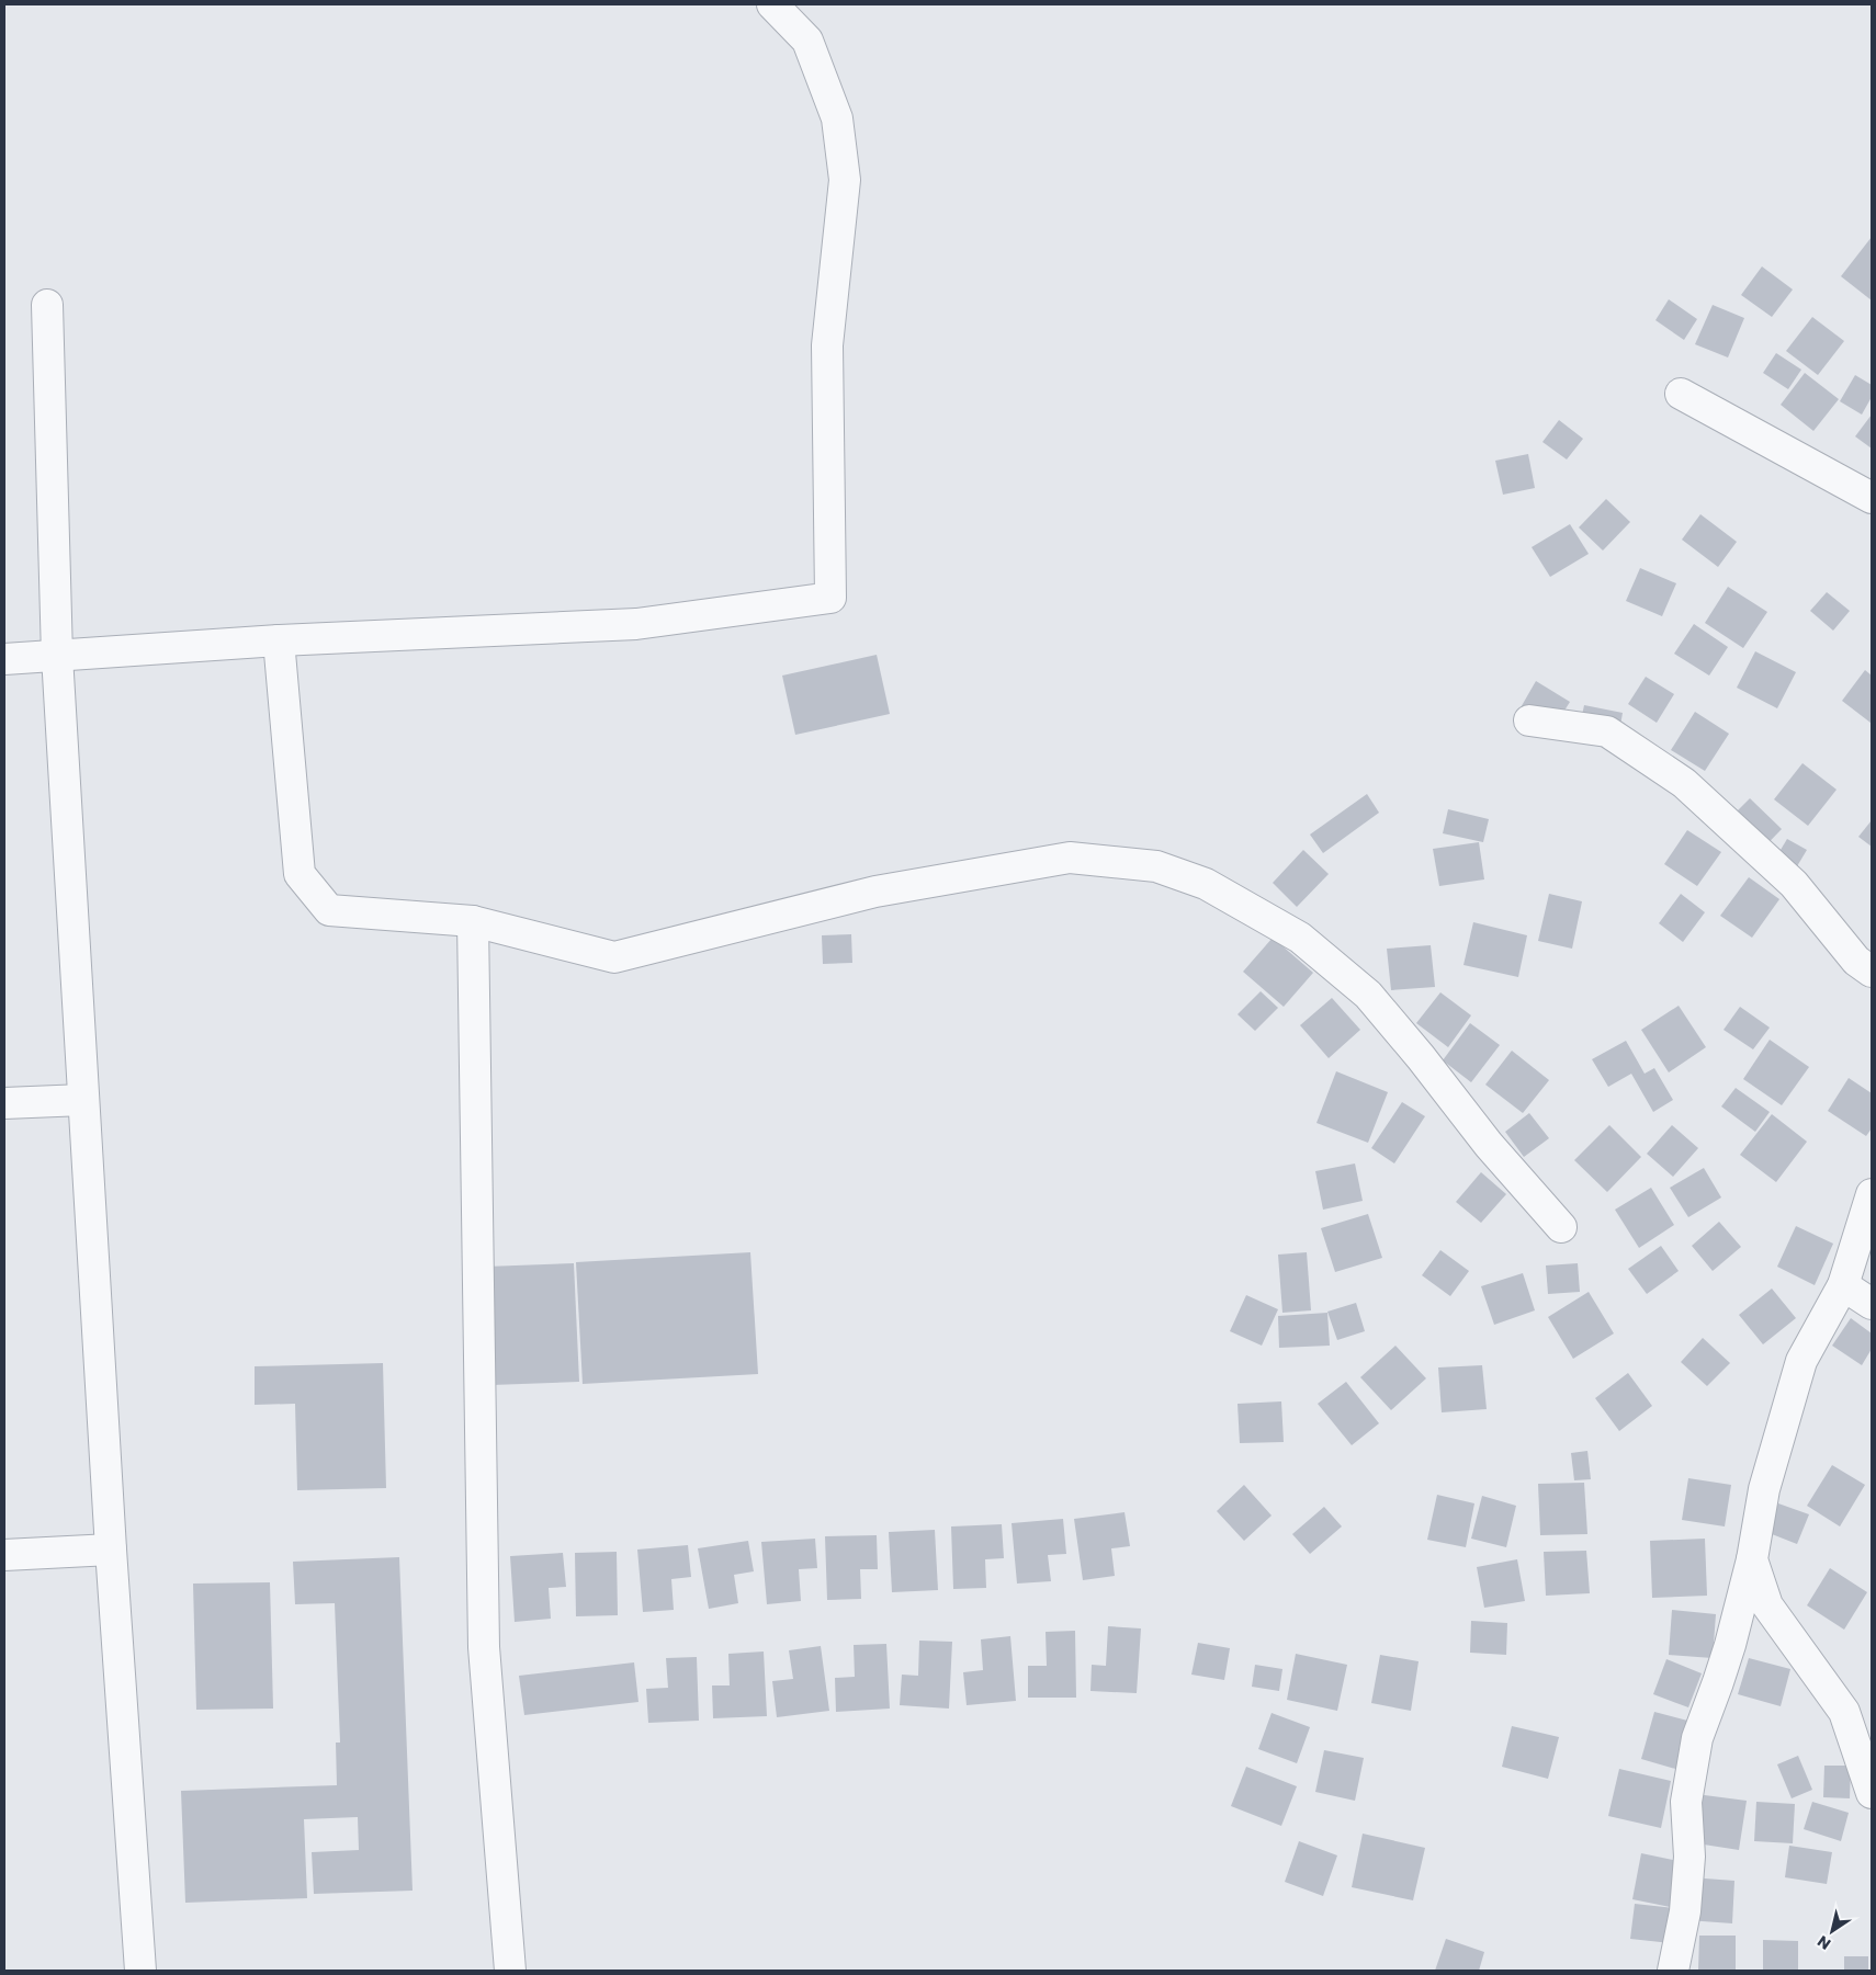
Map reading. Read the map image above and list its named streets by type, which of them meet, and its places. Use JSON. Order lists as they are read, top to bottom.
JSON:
{
  "north": "bottom left"
}
